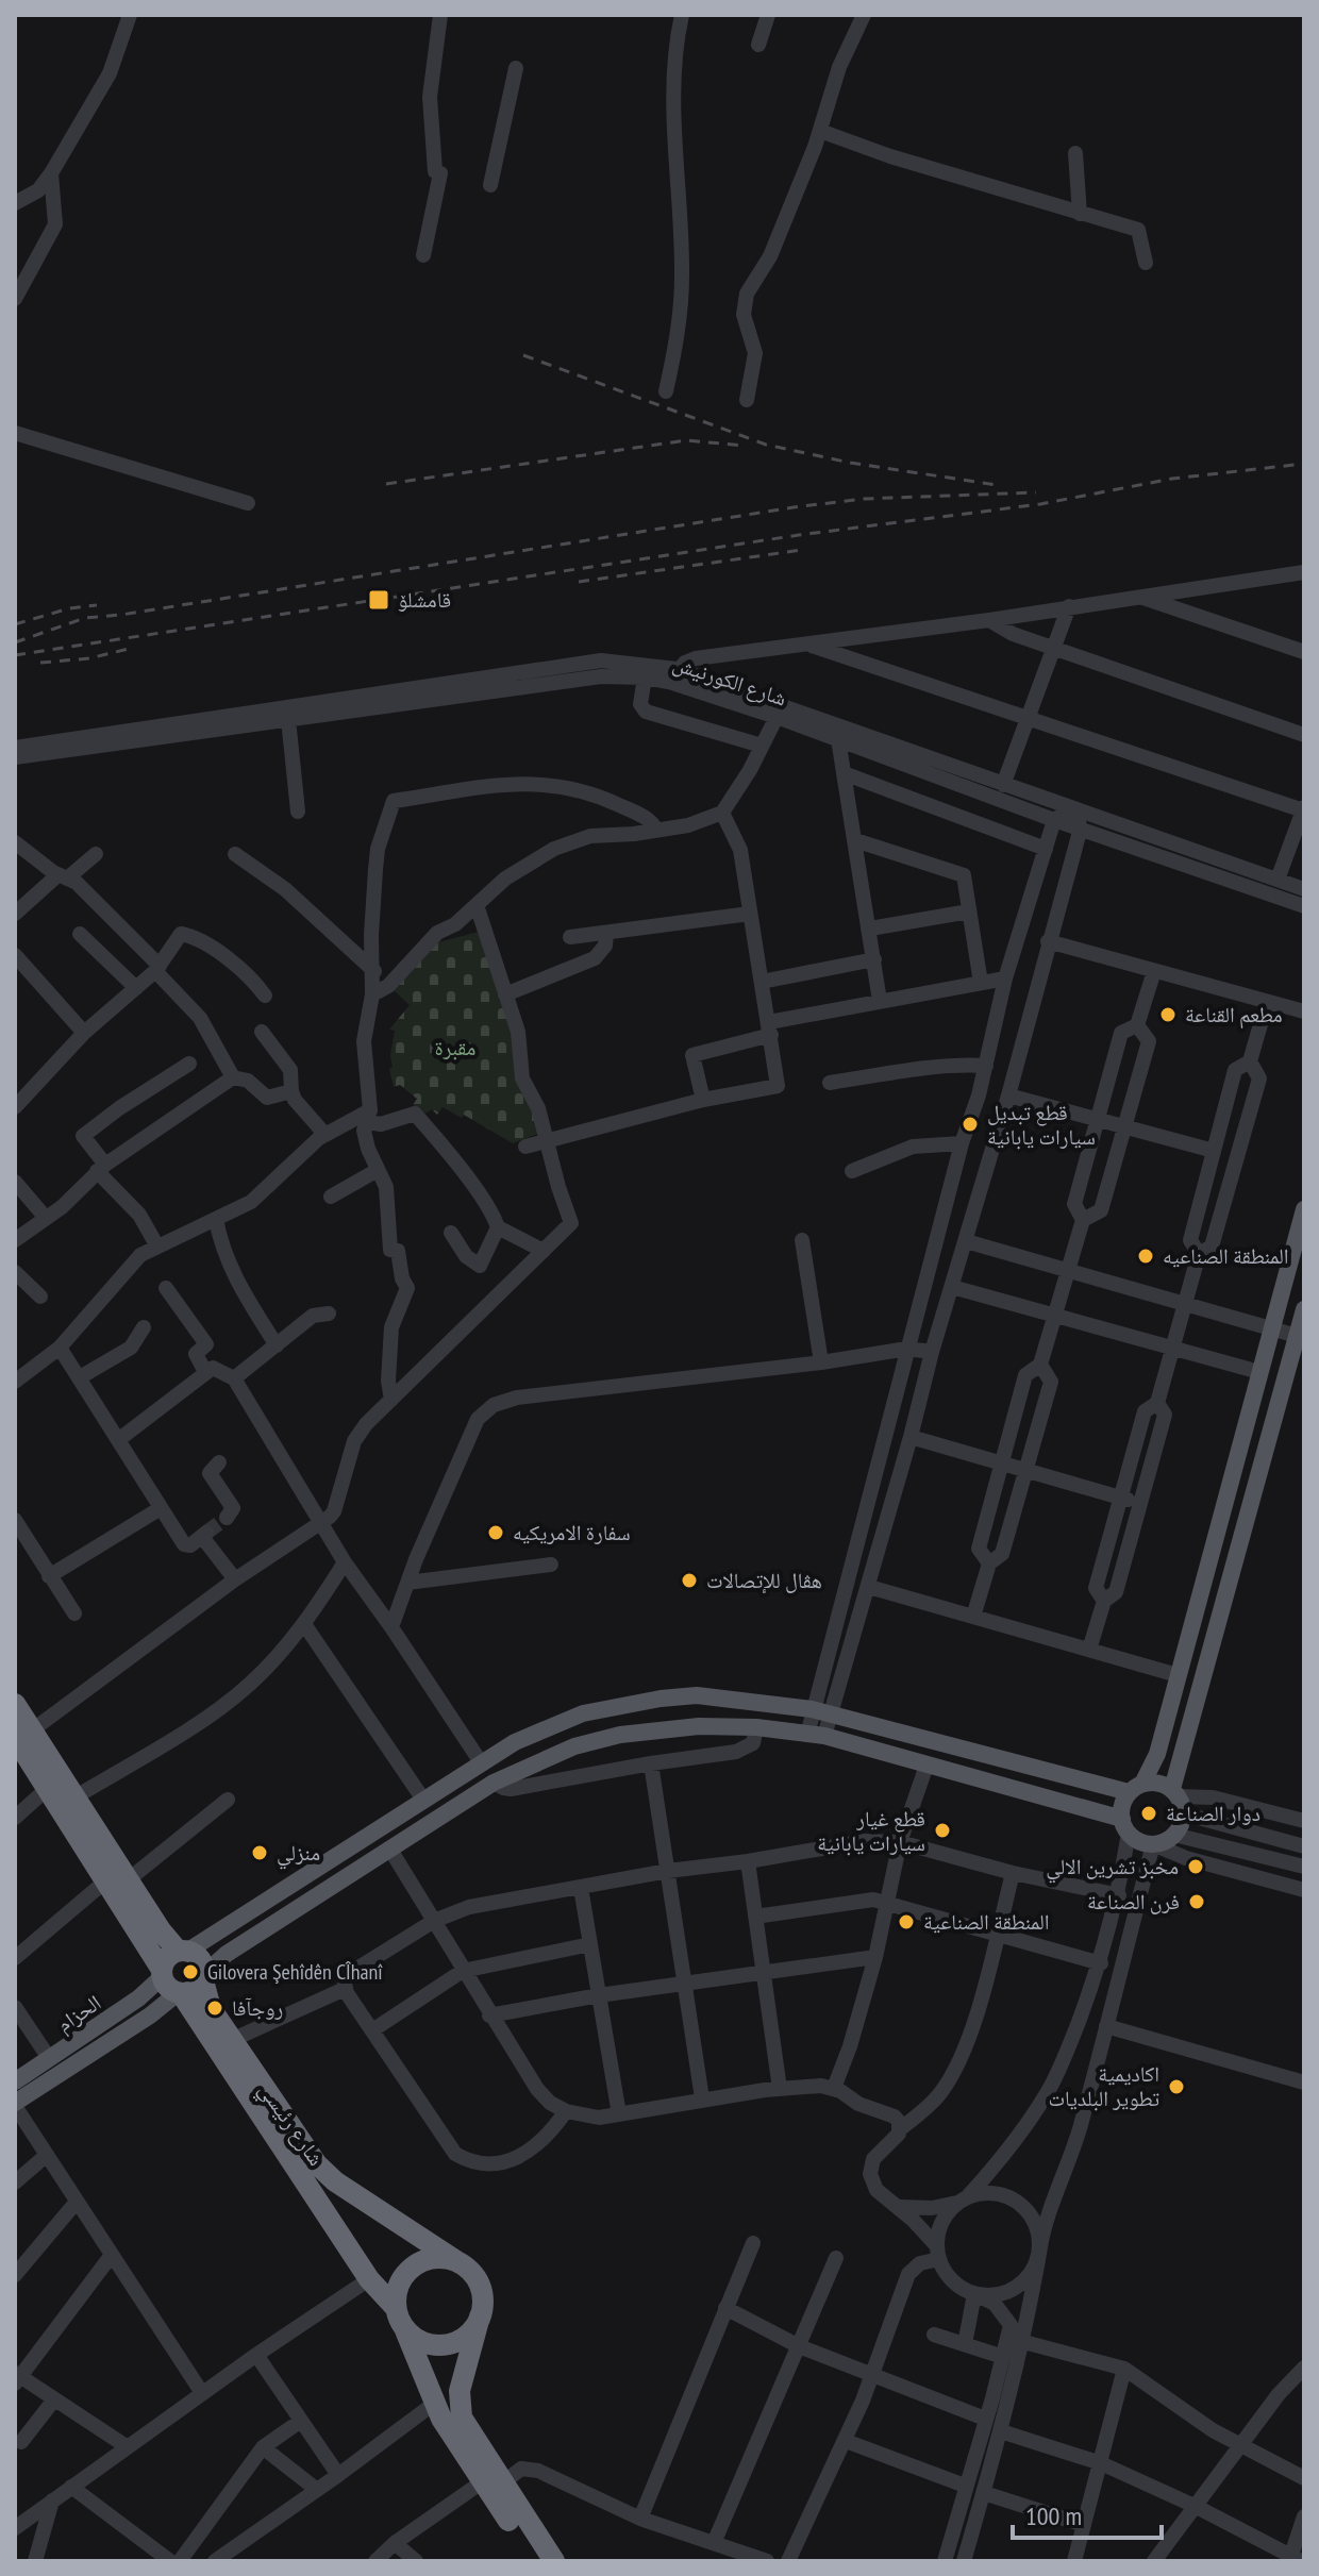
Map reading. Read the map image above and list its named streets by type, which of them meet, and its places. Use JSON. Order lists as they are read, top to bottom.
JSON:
{
  "streets": {
    "highway": ["شارع رئيسي"],
    "main road": ["الحزام"],
    "street": ["شارع الكورنيش"]
  },
  "crossings": [
    ["الحزام", "شارع رئيسي"]
  ],
  "parks": ["مقبرة"],
  "places": {
    "transit": ["قامشلۆ"],
    "other": [
      "مطعم القناعة",
      "قطع تبديل سيارات يابانية",
      "المنطقة الصناعيه",
      "سفارة الامريكيه",
      "هڤال للإتصالات",
      "دوار الصناعة",
      "قطع غيار سيارات يابانية",
      "منزلي",
      "مخبز تشرين الالي",
      "فرن الصناعة",
      "المنطقة الصناعية",
      "Gilovera Şehîdên CÎhanî",
      "روجآفا",
      "اكاديمية تطوير البلديات"
    ]
  },
  "scale_bar": "100 m"
}
